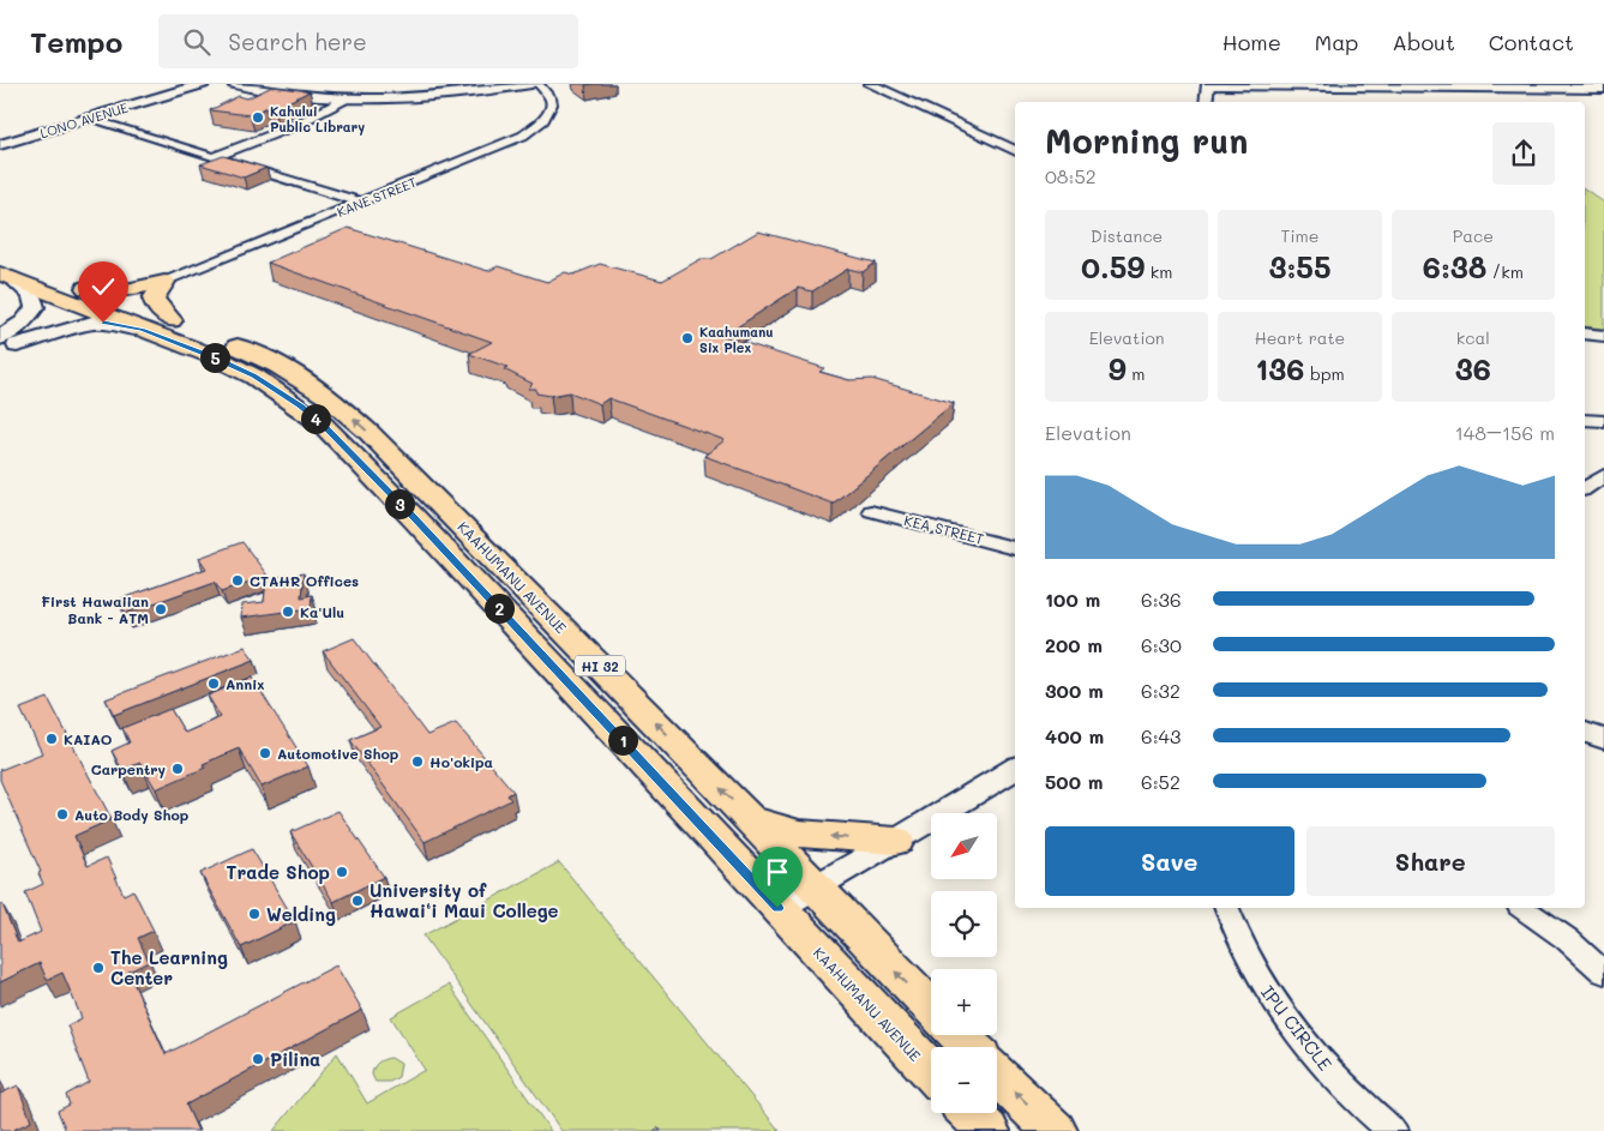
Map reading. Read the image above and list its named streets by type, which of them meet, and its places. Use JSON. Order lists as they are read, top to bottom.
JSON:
{
  "streets": {
    "main road": ["KAAHUMANU AVENUE", "HI 32"],
    "street": [
      "LONO AVENUE",
      "KANE STREET",
      "KEA STREET",
      "IPU CIRCLE"
    ]
  },
  "places": [
    "Kahului Public Library",
    "Kaahumanu Six Plex",
    "CTAHR Offices",
    "First Hawaiian Bank - ATM",
    "Ka'Ulu",
    "Annix",
    "KAIAO",
    "Automotive Shop",
    "Ho'okipa",
    "Carpentry",
    "Auto Body Shop",
    "Trade Shop",
    "University of Hawai‘i Maui College",
    "Welding",
    "The Learning Center",
    "Pilina"
  ],
  "north": "bottom left",
  "page": {
    "header": "Tempo",
    "search": "Search here",
    "nav": [
      "Home",
      "Map",
      "About",
      "Contact"
    ],
    "heading": ["Morning run", "08:52"],
    "stats": [
      ["Distance", "0.59 km"],
      ["Time", "3:55"],
      ["Pace", "6:38 /km"],
      ["Elevation", "9 m"],
      ["Heart rate", "136 bpm"],
      ["kcal", "36"]
    ],
    "pins": [
      "5",
      "4",
      "3",
      "2",
      "1"
    ],
    "chart": ["Elevation", "148–156 m"],
    "list": [
      {
        "name": "100 m",
        "note": "6:36"
      },
      {
        "name": "200 m",
        "note": "6:30"
      },
      {
        "name": "300 m",
        "note": "6:32"
      },
      {
        "name": "400 m",
        "note": "6:43"
      },
      {
        "name": "500 m",
        "note": "6:52"
      }
    ],
    "map_buttons": ["+", "−"],
    "buttons": ["Save", "Share"]
  }
}
